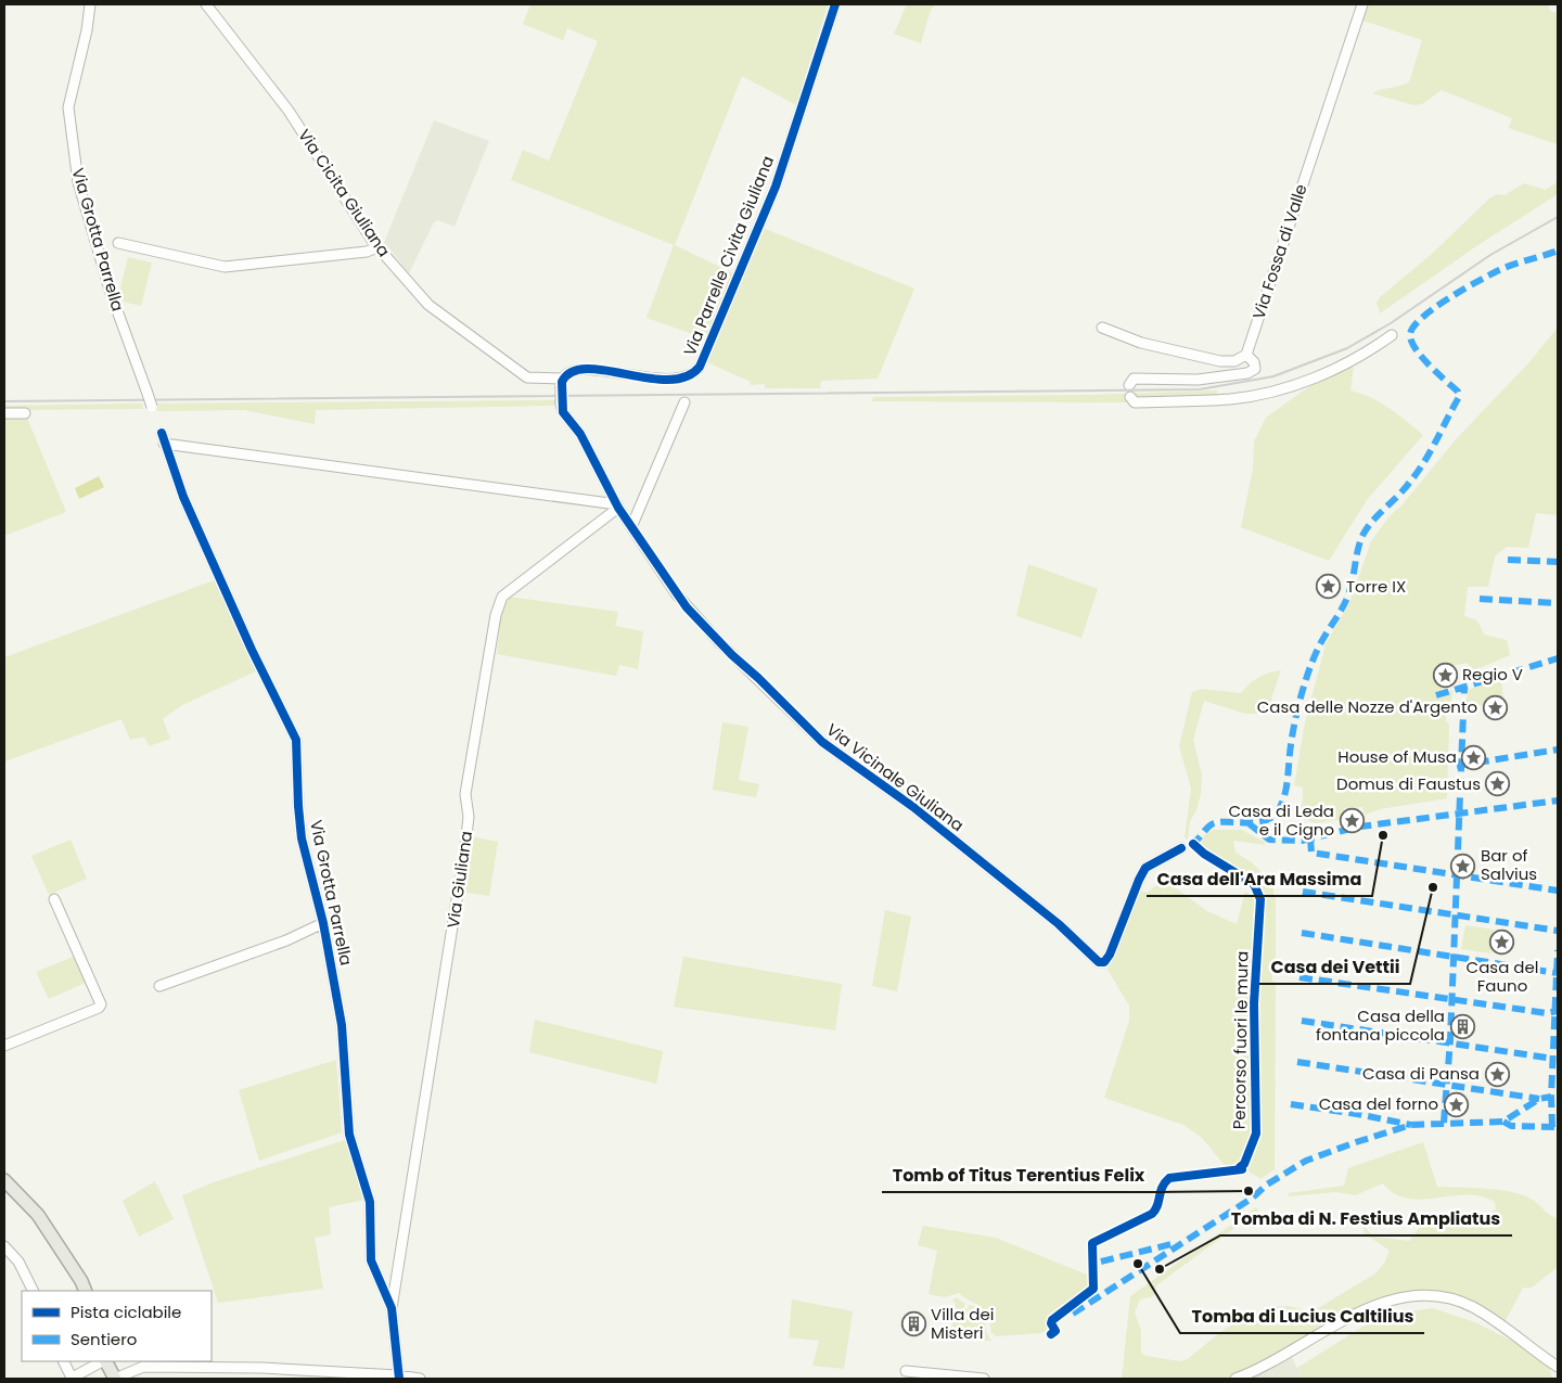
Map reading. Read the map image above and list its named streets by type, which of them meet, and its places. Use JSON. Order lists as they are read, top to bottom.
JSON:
{
  "streets": {
    "street": [
      "Via Cicita Giuliana",
      "Via Grotta Parrella",
      "Via Fossa di Valle",
      "Via Parrelle Civita Giuliana",
      "Via Vicinale Giuliana",
      "Via Giuliana"
    ],
    "cycle path": ["Percorso fuori le mura"]
  },
  "crossings": [
    ["Via Cicita Giuliana", "Via Parrelle Civita Giuliana"],
    ["Via Grotta Parrella", "Via Giuliana"],
    ["Via Vicinale Giuliana", "Via Giuliana"]
  ],
  "places": {
    "place": [
      "Torre IX",
      "Regio V",
      "Casa delle Nozze d'Argento",
      "House of Musa",
      "Domus di Faustus",
      "Casa di Leda e il Cigno",
      "Bar of Salvius",
      "Casa del Fauno",
      "Casa di Pansa",
      "Casa del forno"
    ],
    "other": [
      "Casa dell'Ara Massima",
      "Casa dei Vettii",
      "Tomb of Titus Terentius Felix",
      "Tomba di Lucius Caltilius",
      "Tomba di N. Festius Ampliatus"
    ],
    "building": ["Casa della fontana piccola", "Villa dei Misteri"]
  },
  "legend": ["Pista ciclabile", "Sentiero"]
}
